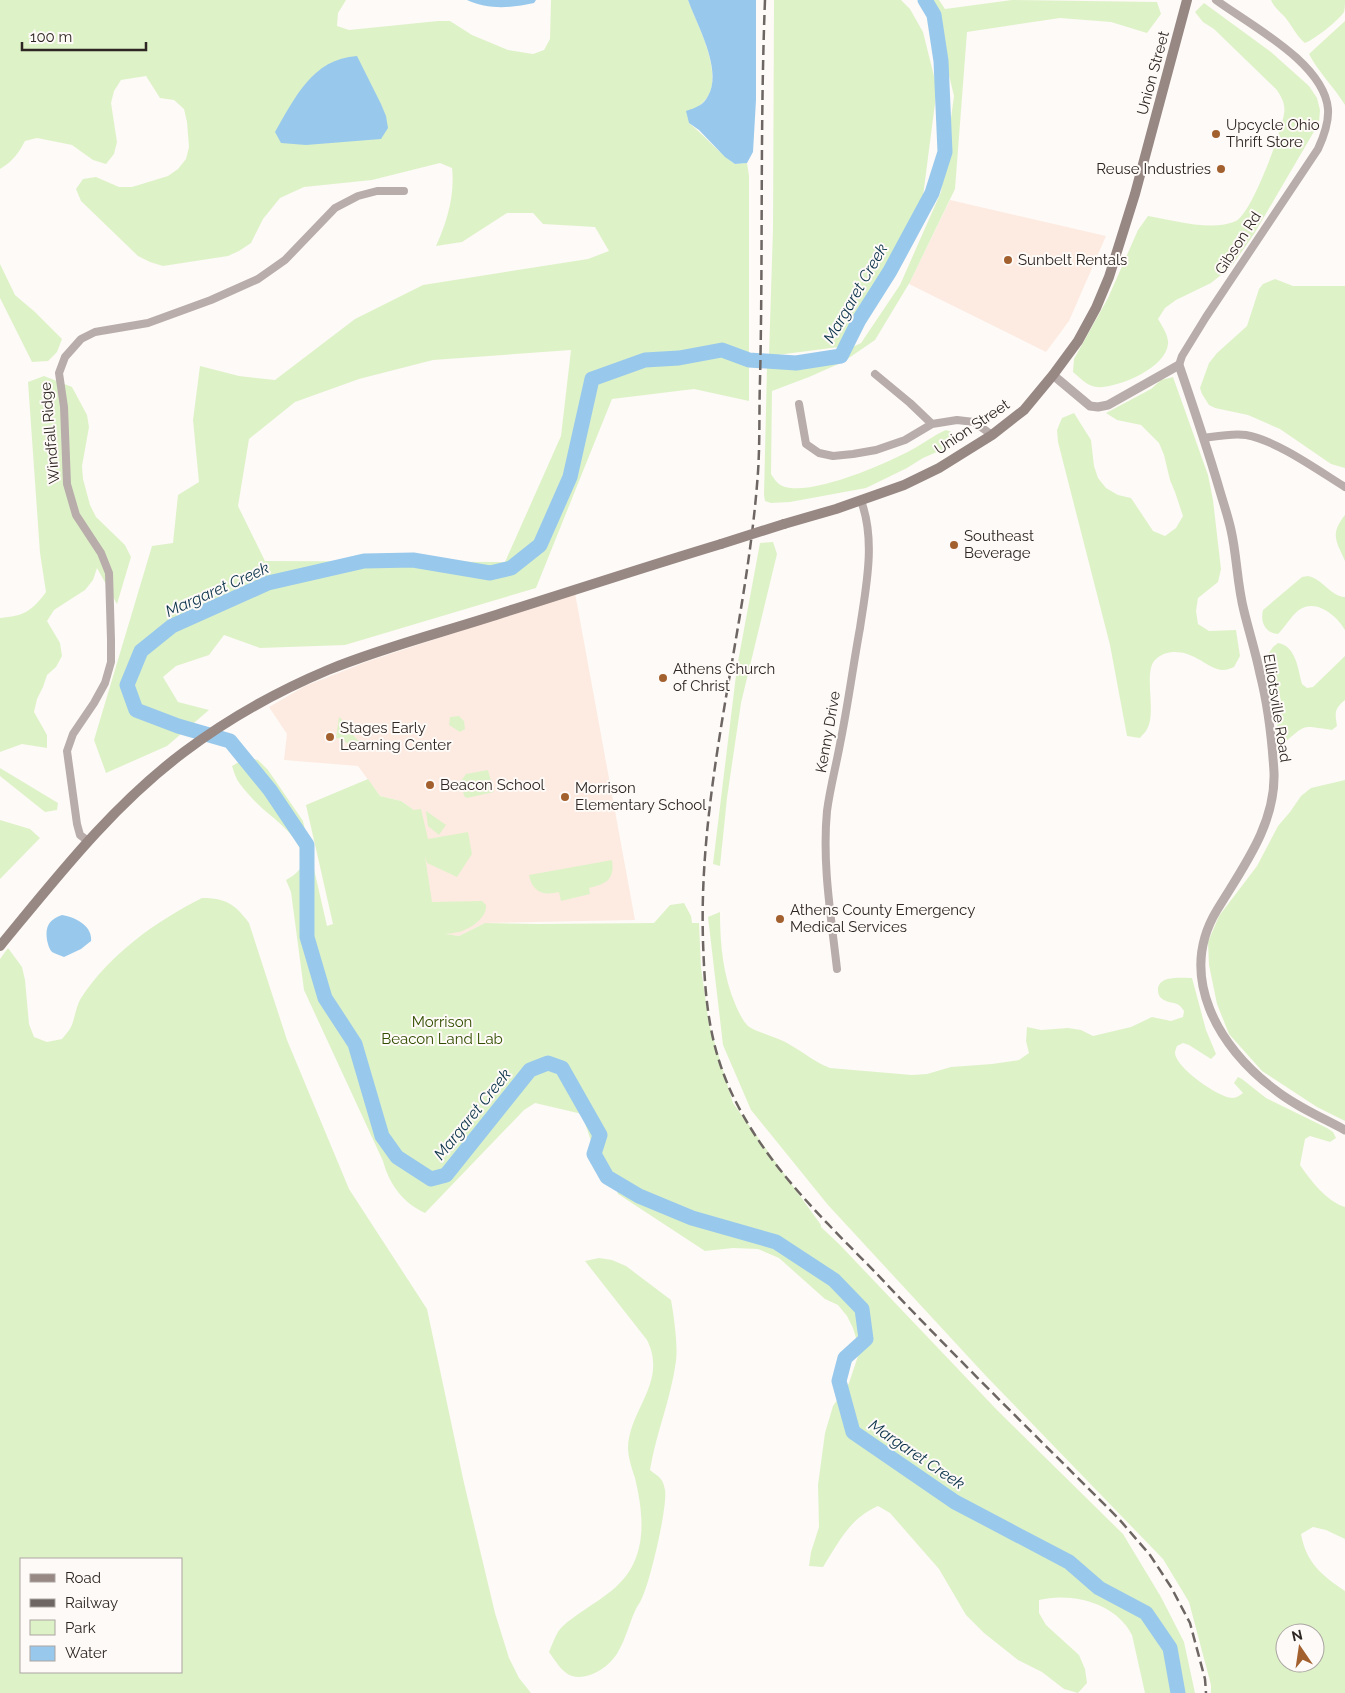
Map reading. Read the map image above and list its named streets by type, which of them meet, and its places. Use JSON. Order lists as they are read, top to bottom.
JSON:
{
  "streets": {
    "main road": ["Union Street"],
    "street": [
      "Gibson Rd",
      "Windfall Ridge",
      "Elliotsville Road",
      "Kenny Drive"
    ]
  },
  "crossings": [
    ["Union Street", "Windfall Ridge"],
    ["Union Street", "Kenny Drive"],
    ["Gibson Rd", "Elliotsville Road"]
  ],
  "water": ["Margaret Creek"],
  "parks": ["Morrison Beacon Land Lab"],
  "places": [
    "Upcycle Ohio Thrift Store",
    "Reuse Industries",
    "Sunbelt Rentals",
    "Southeast Beverage",
    "Athens Church of Christ",
    "Stages Early Learning Center",
    "Beacon School",
    "Morrison Elementary School",
    "Athens County Emergency Medical Services"
  ],
  "legend": [
    "Road",
    "Railway",
    "Park",
    "Water"
  ],
  "scale_bar": "100 m",
  "north": "top"
}
